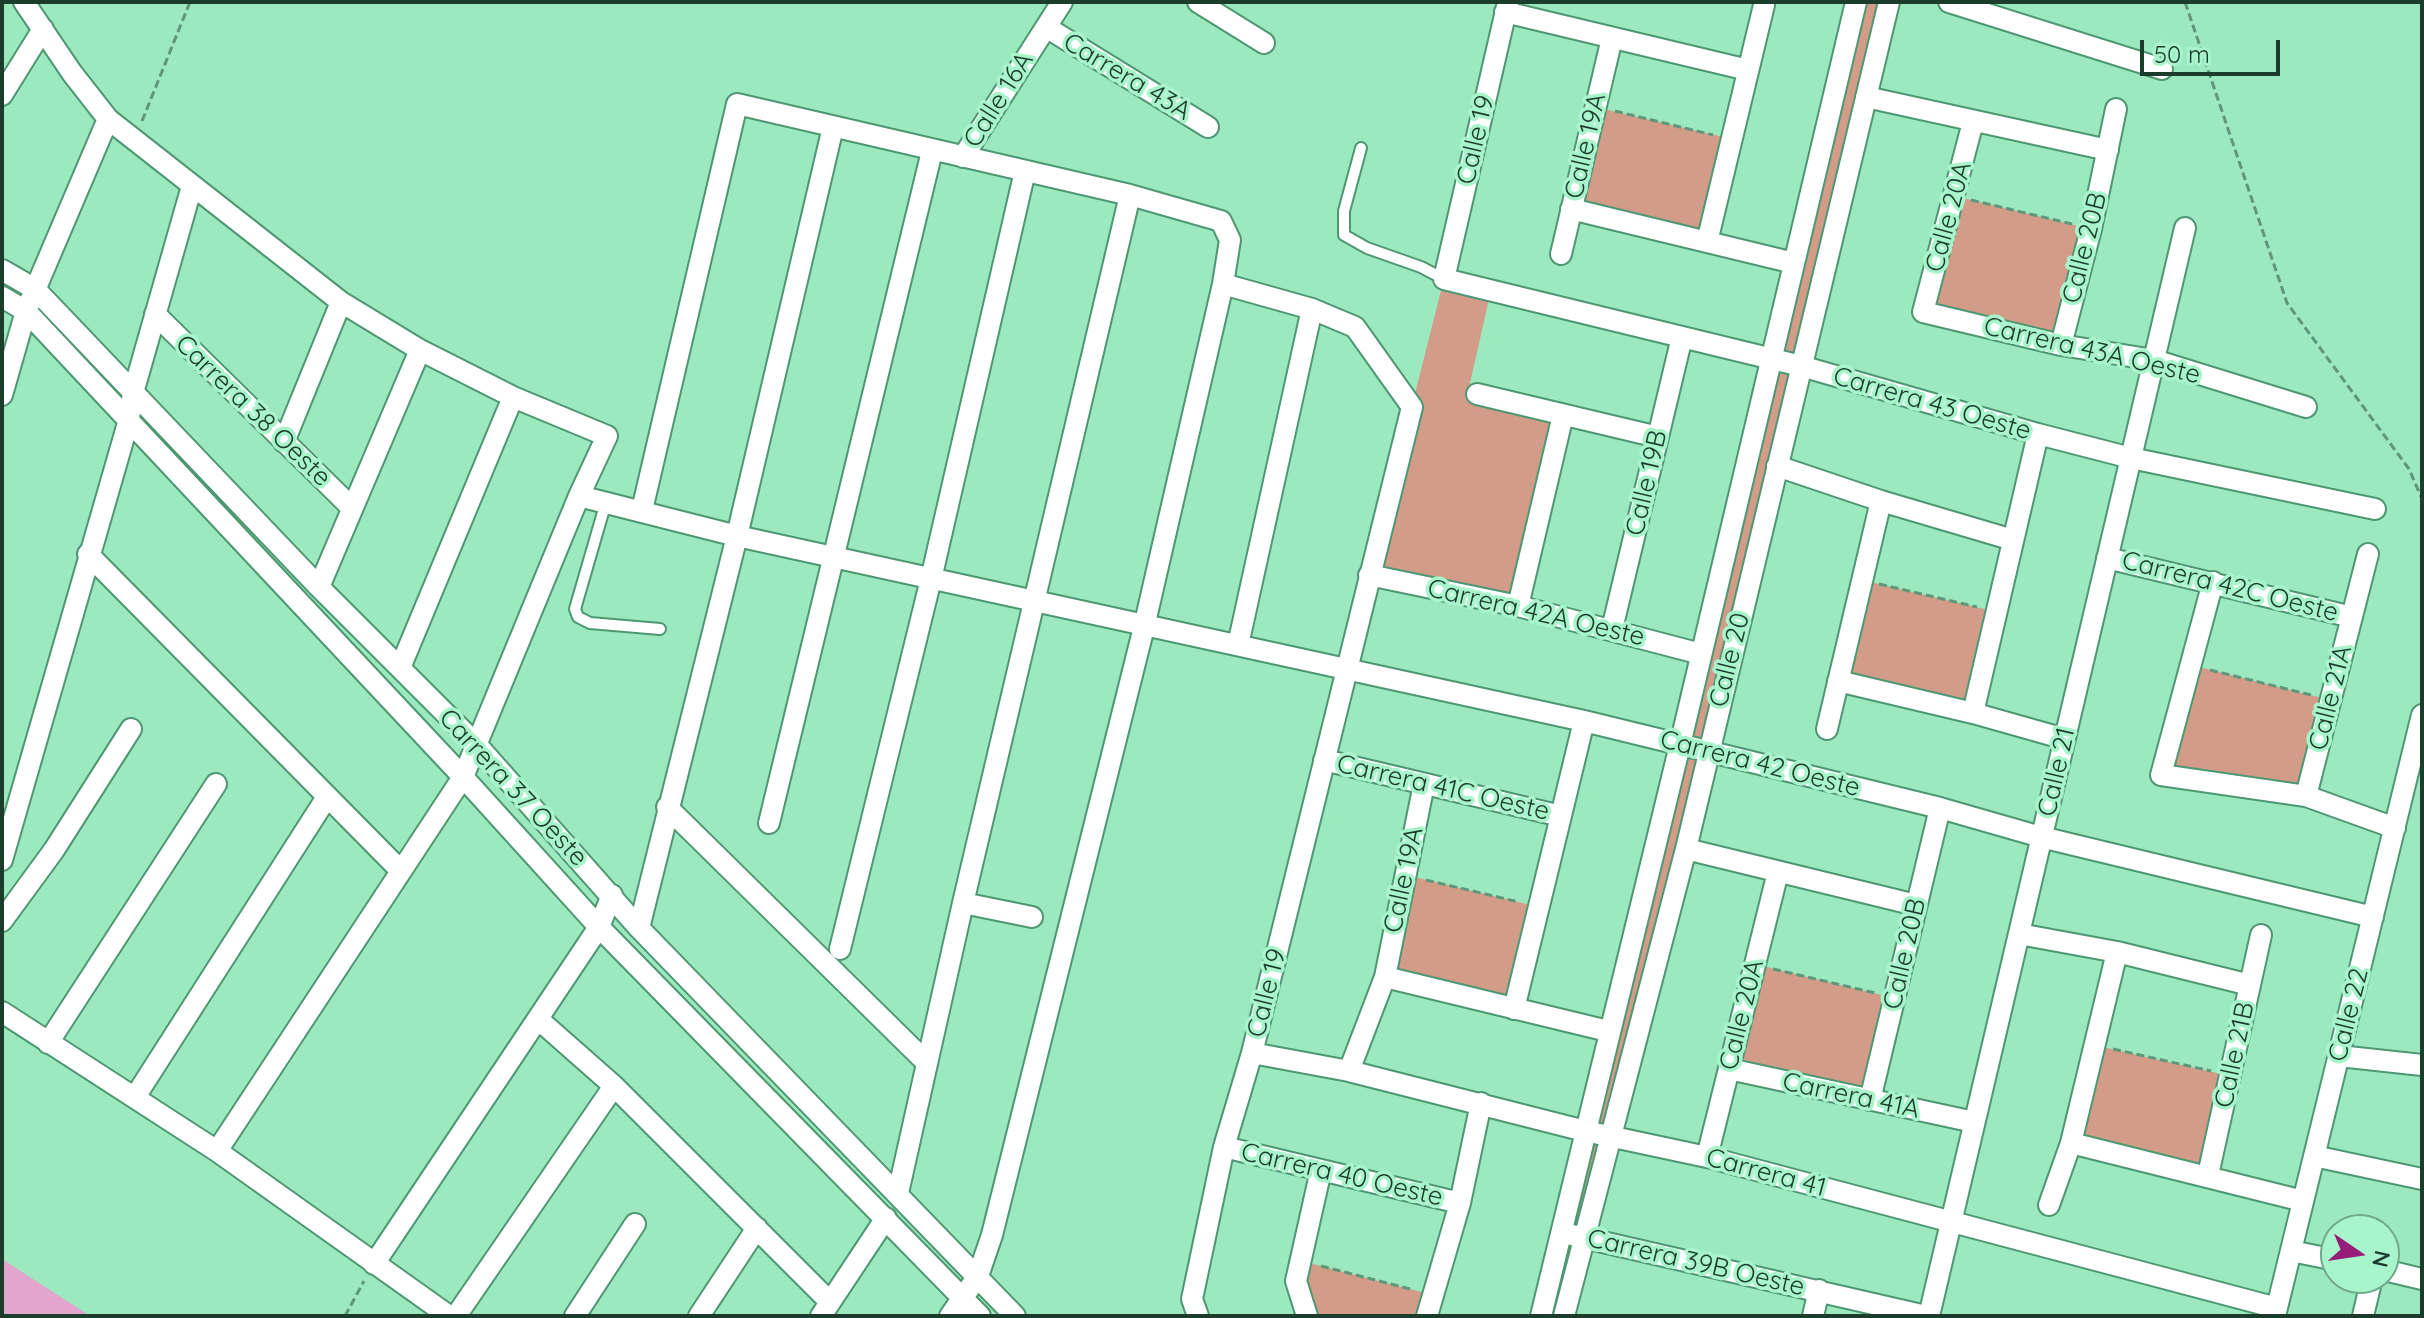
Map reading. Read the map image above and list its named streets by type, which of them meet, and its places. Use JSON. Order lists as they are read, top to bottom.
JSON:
{
  "streets": {
    "street": [
      "Carrera 43A",
      "Calle 16A",
      "Calle 19",
      "Calle 19A",
      "Calle 20A",
      "Calle 20B",
      "Carrera 43A Oeste",
      "Carrera 43 Oeste",
      "Carrera 38 Oeste",
      "Calle 19B",
      "Carrera 42C Oeste",
      "Carrera 42A Oeste",
      "Calle 20",
      "Calle 21A",
      "Carrera 42 Oeste",
      "Calle 21",
      "Carrera 37 Oeste",
      "Carrera 41C Oeste",
      "Calle 22",
      "Calle 21B",
      "Carrera 41A",
      "Carrera 41",
      "Carrera 40 Oeste",
      "Carrera 39B Oeste"
    ]
  },
  "crossings": [
    ["Carrera 43A", "Calle 16A"],
    ["Calle 19", "Carrera 43 Oeste"],
    ["Calle 19", "Carrera 42A Oeste"],
    ["Calle 19", "Carrera 42 Oeste"],
    ["Calle 19", "Carrera 41C Oeste"],
    ["Calle 19", "Carrera 41"],
    ["Calle 19", "Carrera 40 Oeste"],
    ["Calle 19A", "Carrera 41C Oeste"],
    ["Calle 19A", "Carrera 41"],
    ["Calle 20A", "Carrera 43A Oeste"],
    ["Calle 20A", "Carrera 41A"],
    ["Calle 20A", "Carrera 41"],
    ["Calle 20B", "Carrera 43A Oeste"],
    ["Calle 20B", "Carrera 42 Oeste"],
    ["Calle 20B", "Carrera 41A"],
    ["Carrera 43A Oeste", "Calle 21"],
    ["Carrera 43 Oeste", "Calle 19B"],
    ["Carrera 43 Oeste", "Calle 20"],
    ["Carrera 43 Oeste", "Calle 21"],
    ["Calle 19B", "Carrera 42A Oeste"],
    ["Carrera 42C Oeste", "Calle 21A"],
    ["Carrera 42C Oeste", "Calle 21"],
    ["Carrera 42A Oeste", "Calle 20"],
    ["Calle 20", "Carrera 42 Oeste"],
    ["Calle 20", "Carrera 41"],
    ["Calle 20", "Carrera 39B Oeste"],
    ["Carrera 42 Oeste", "Calle 21"],
    ["Carrera 42 Oeste", "Calle 22"],
    ["Calle 21", "Carrera 41A"],
    ["Calle 21", "Carrera 41"],
    ["Calle 21", "Carrera 39B Oeste"],
    ["Calle 22", "Carrera 41"]
  ],
  "scale_bar": "50 m",
  "north": "right"
}
